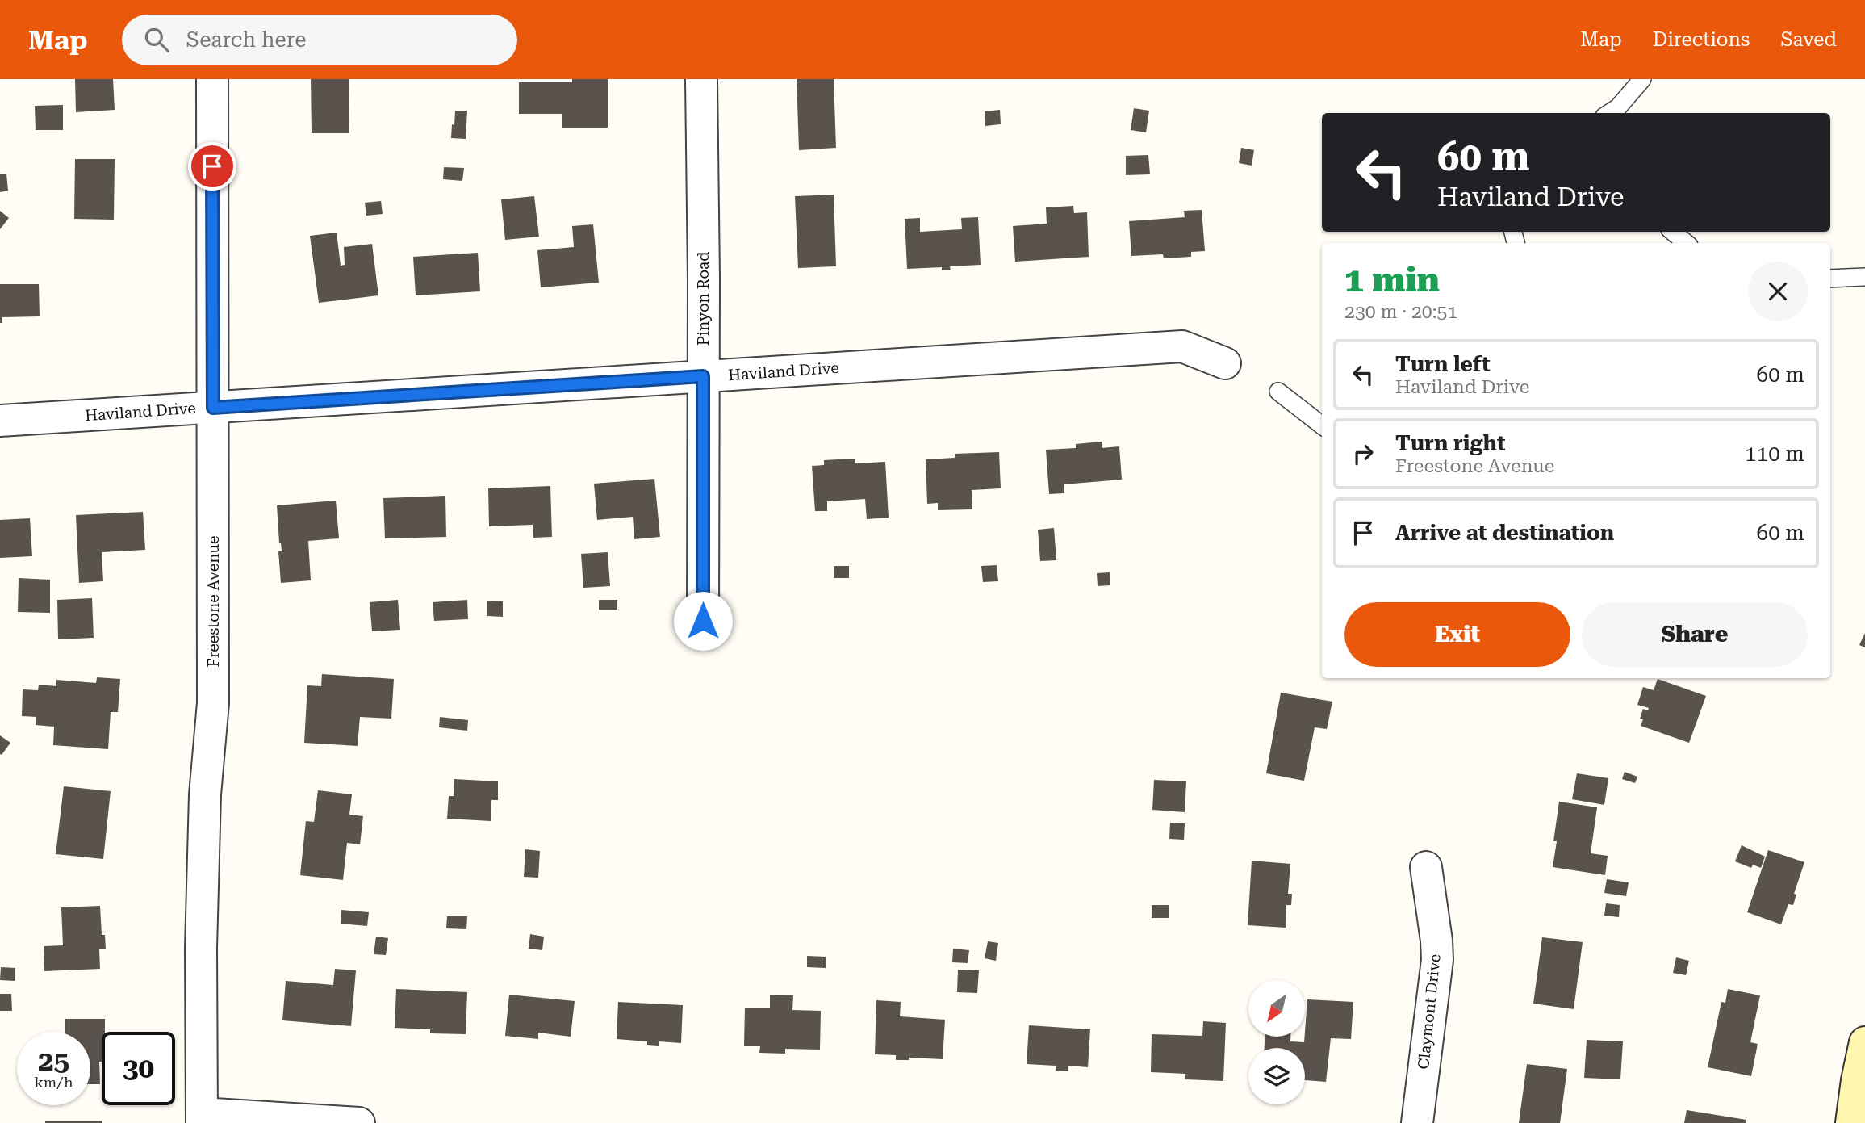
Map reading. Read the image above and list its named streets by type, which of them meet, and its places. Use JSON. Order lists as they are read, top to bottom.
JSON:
{
  "streets": {
    "street": [
      "Pinyon Road",
      "Haviland Drive",
      "Freestone Avenue",
      "Claymont Drive"
    ]
  },
  "crossings": [
    ["Pinyon Road", "Haviland Drive"],
    ["Haviland Drive", "Freestone Avenue"]
  ],
  "north": "bottom left",
  "page": {
    "header": "Map",
    "search": "Search here",
    "nav": ["Map", "Directions", "Saved"],
    "turn": ["60 m", "Haviland Drive"],
    "heading": ["1 min", "230 m · 20:51"],
    "list": [
      {
        "name": "Turn left",
        "note": "Haviland Drive",
        "value": "60 m"
      },
      {
        "name": "Turn right",
        "note": "Freestone Avenue",
        "value": "110 m"
      },
      {
        "name": "Arrive at destination",
        "value": "60 m"
      }
    ],
    "buttons": ["Exit", "Share"],
    "speed": "25 km/h",
    "limit": "30"
  }
}
